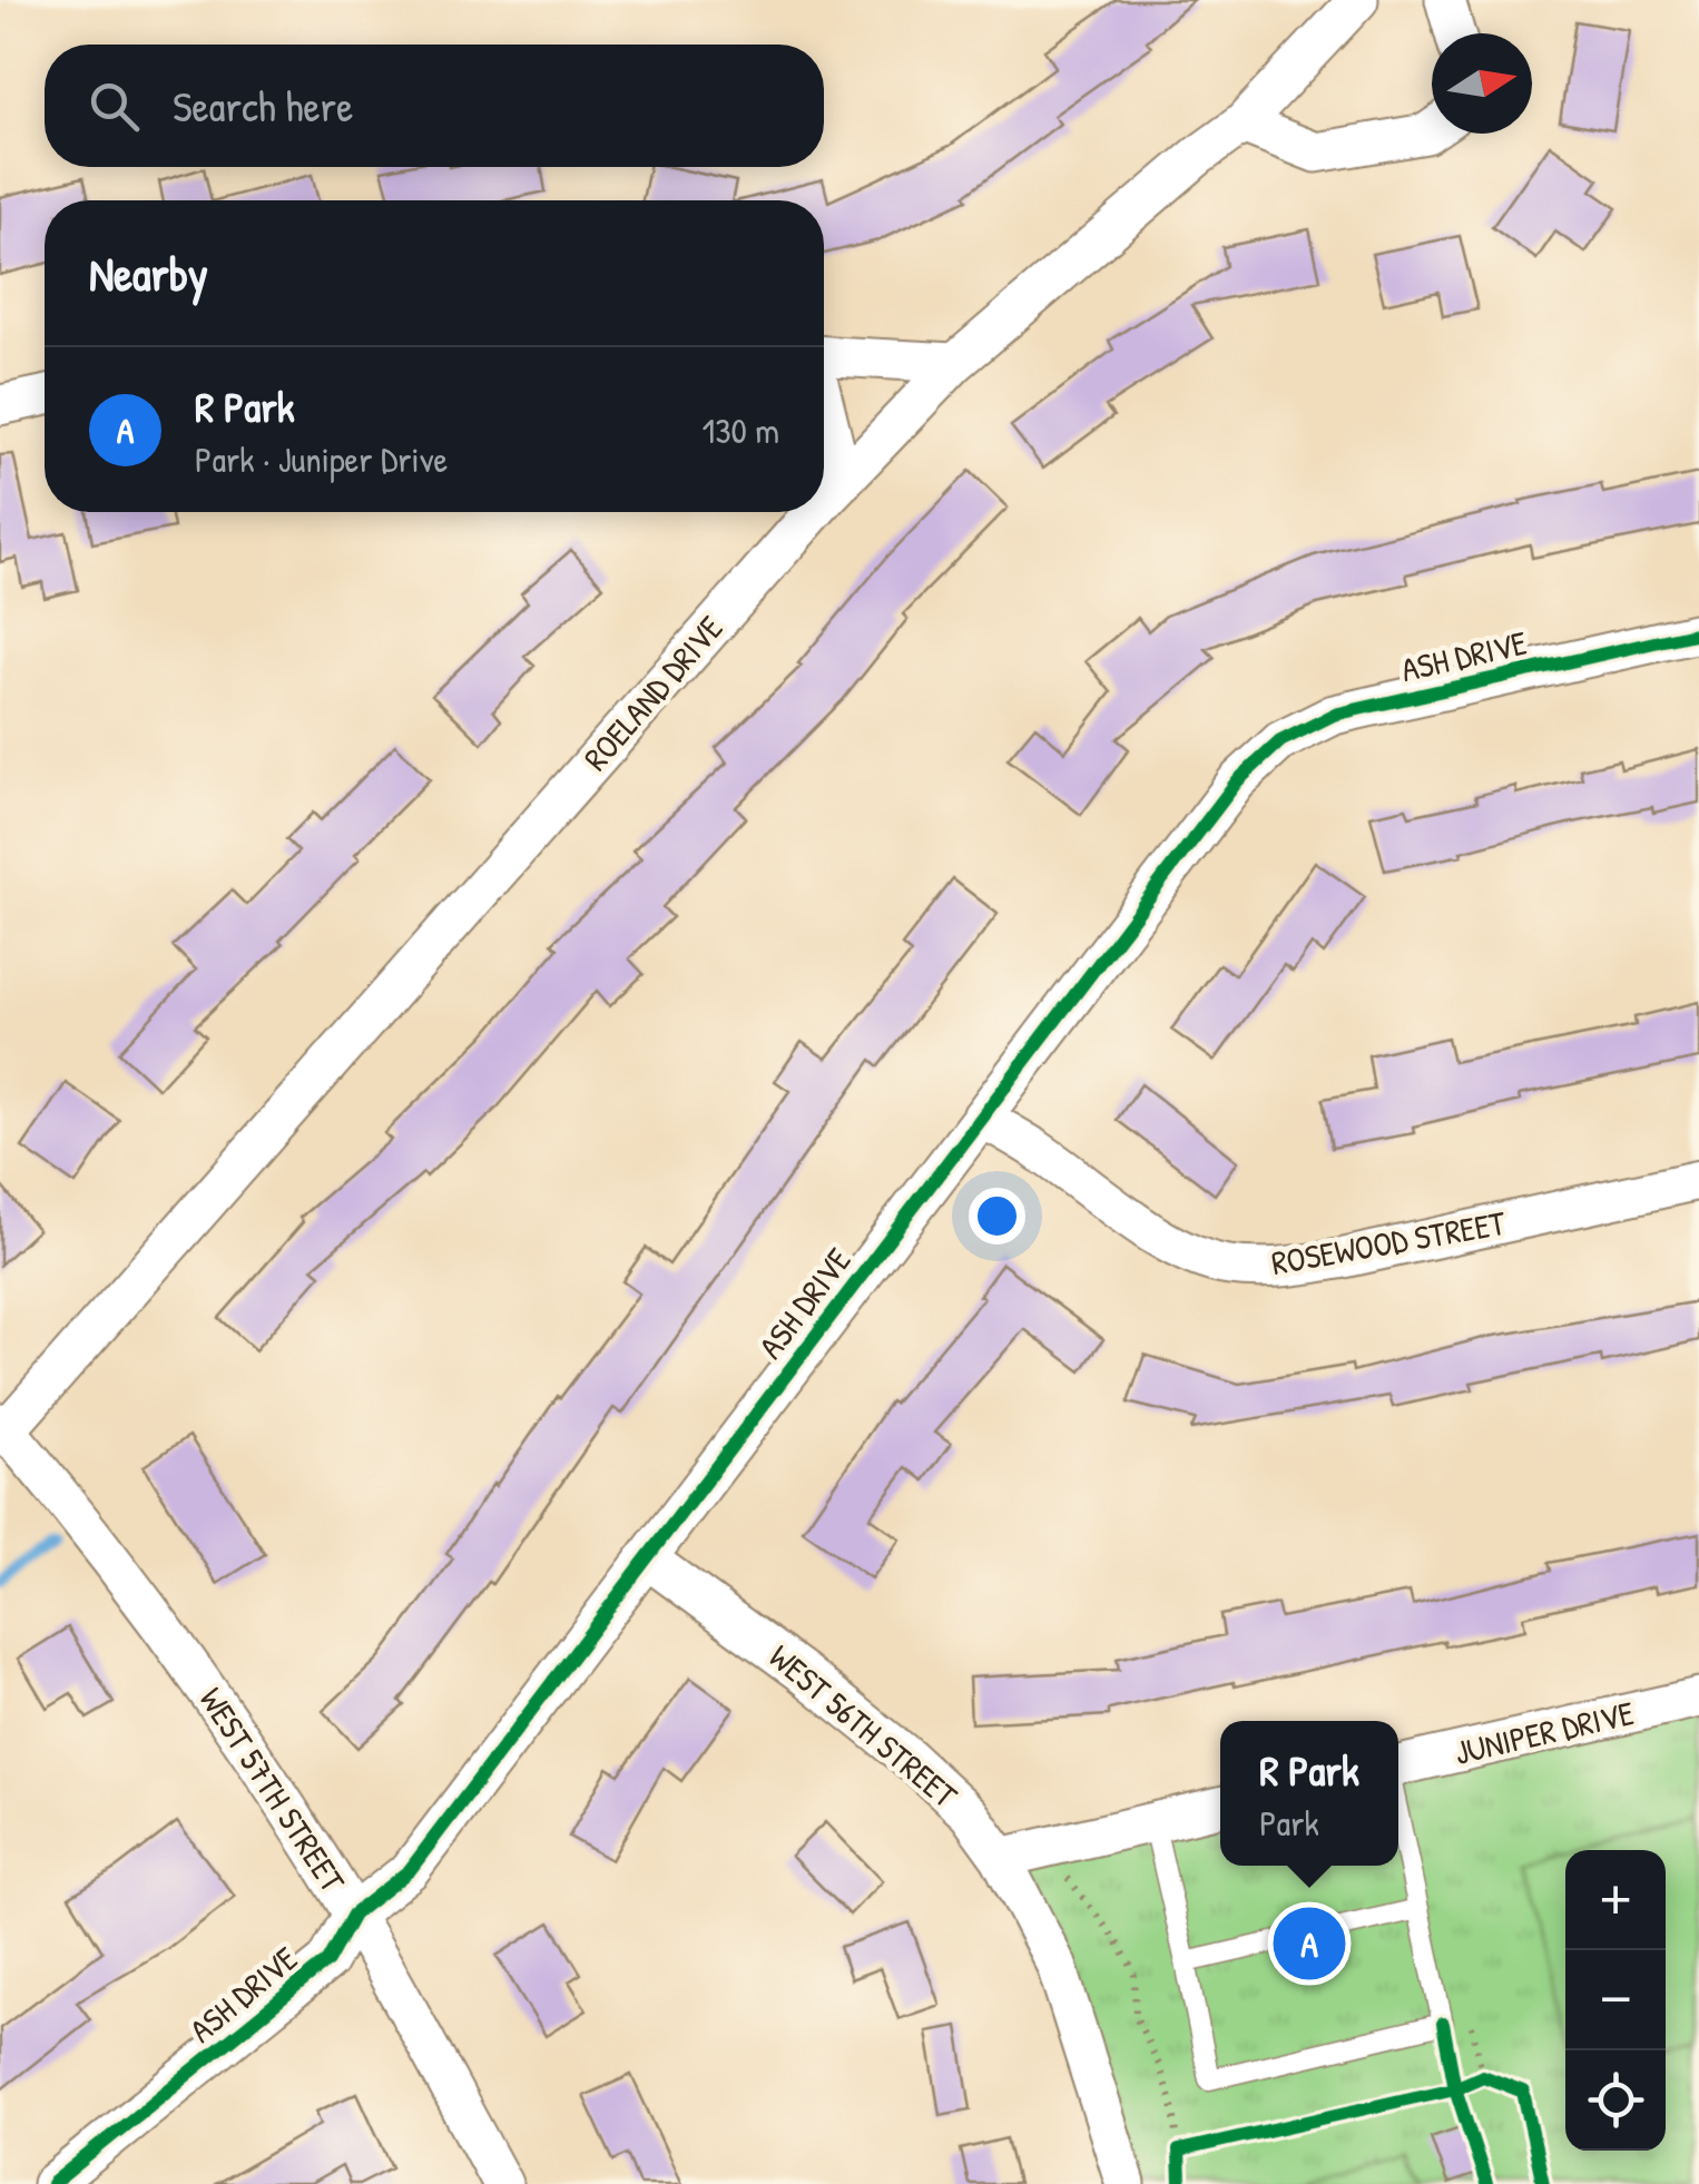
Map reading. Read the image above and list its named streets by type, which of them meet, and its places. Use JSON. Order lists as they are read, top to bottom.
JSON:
{
  "streets": {
    "street": [
      "ASH DRIVE",
      "ROELAND DRIVE",
      "ROSEWOOD STREET",
      "WEST 56TH STREET",
      "JUNIPER DRIVE",
      "WEST 57TH STREET"
    ]
  },
  "crossings": [
    ["ASH DRIVE", "ROSEWOOD STREET"],
    ["ASH DRIVE", "WEST 56TH STREET"],
    ["ASH DRIVE", "WEST 57TH STREET"],
    ["ROELAND DRIVE", "WEST 57TH STREET"]
  ],
  "north": "right",
  "page": {
    "search": "Search here",
    "heading": "Nearby",
    "list": [
      {
        "mark": "A",
        "name": "R Park",
        "note": "Park · Juniper Drive",
        "value": "130 m"
      }
    ],
    "popup": ["R Park", "Park"],
    "map_buttons": ["+", "−"],
    "pins": "A"
  }
}
